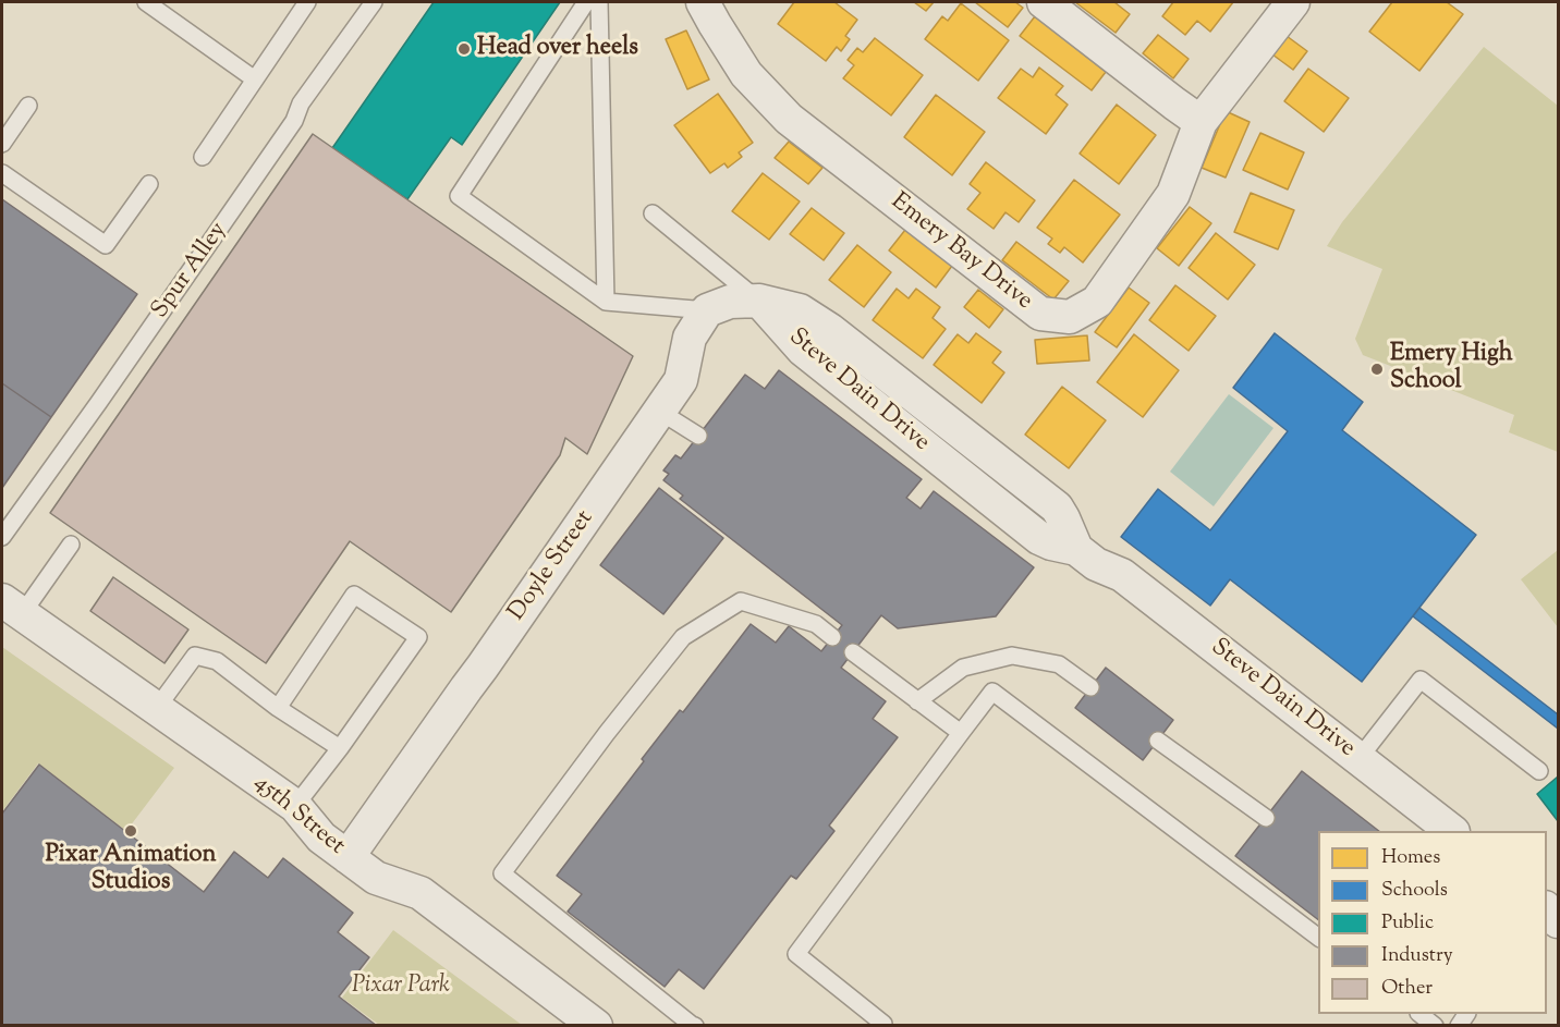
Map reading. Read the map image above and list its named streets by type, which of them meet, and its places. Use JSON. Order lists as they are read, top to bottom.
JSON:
{
  "streets": {
    "street": [
      "Emery Bay Drive",
      "Steve Dain Drive",
      "Doyle Street",
      "45th Street"
    ],
    "lane": ["Spur Alley"]
  },
  "crossings": [
    ["Doyle Street", "45th Street"]
  ],
  "parks": ["Pixar Park"],
  "places": ["Head over heels", "Emery High School", "Pixar Animation Studios"],
  "legend": [
    "Homes",
    "Schools",
    "Public",
    "Industry",
    "Other"
  ]
}
